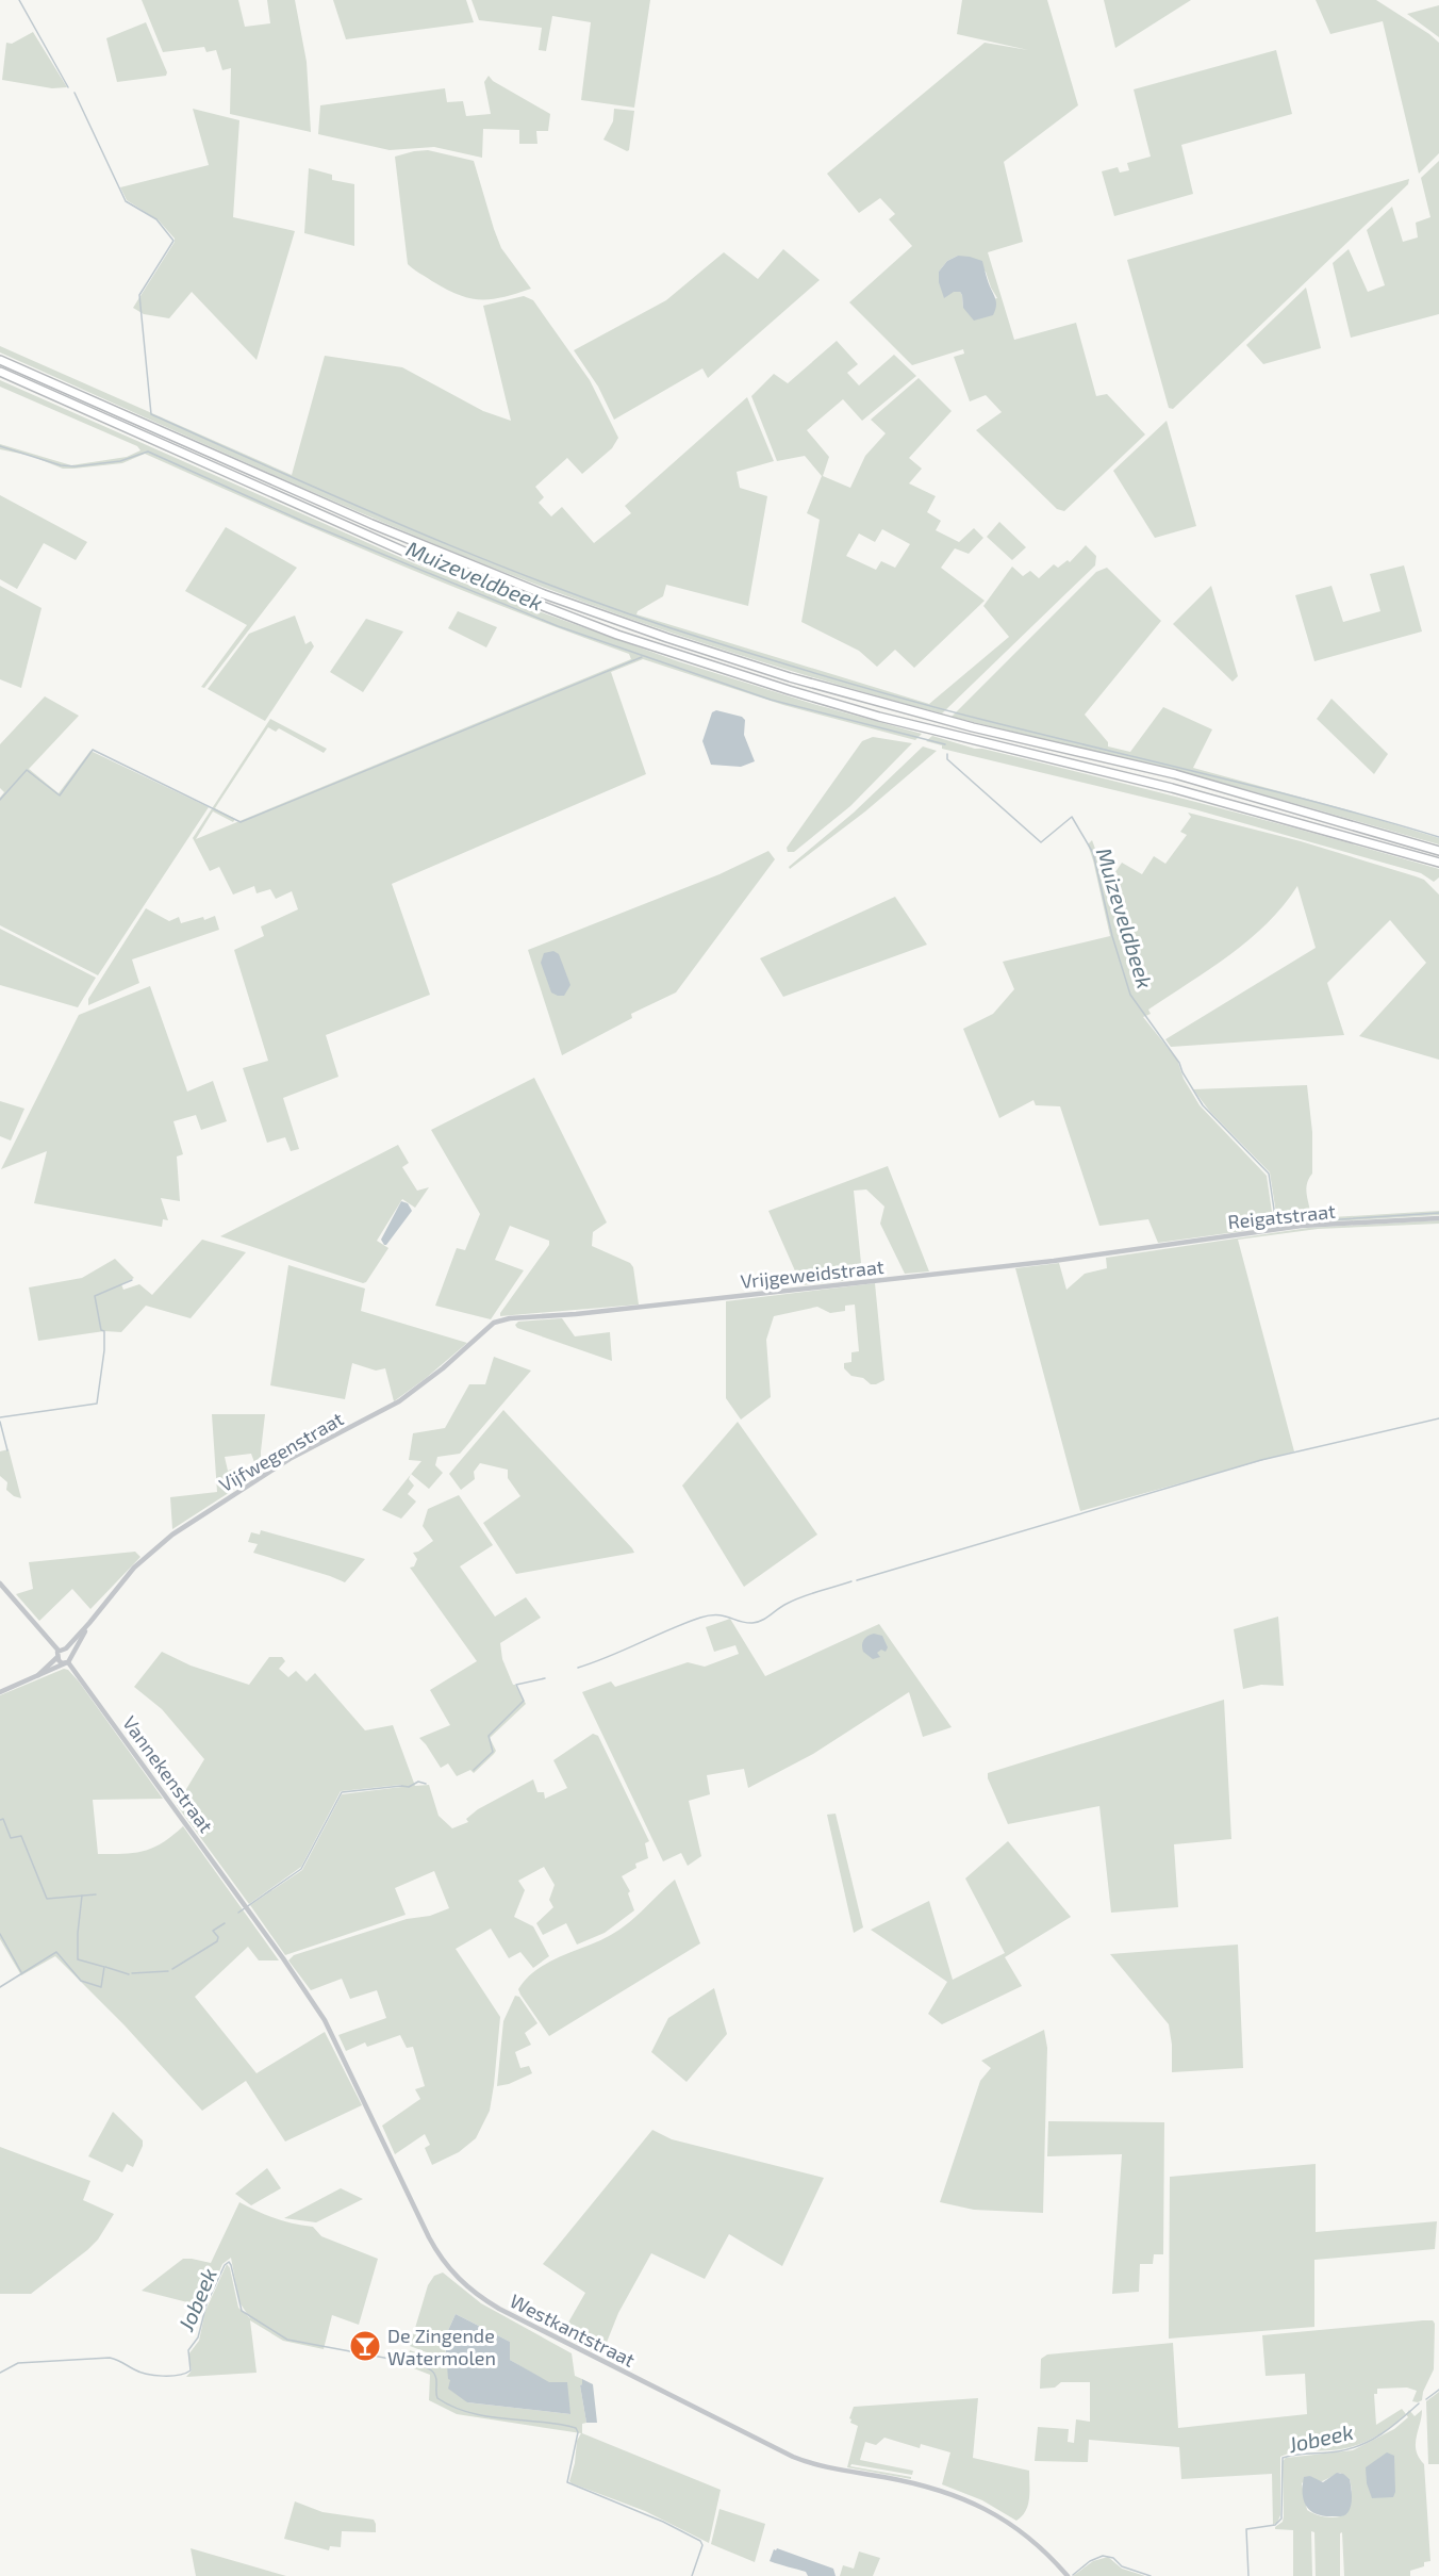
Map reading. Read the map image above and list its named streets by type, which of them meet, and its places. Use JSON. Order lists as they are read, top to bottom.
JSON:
{
  "streets": {
    "street": [
      "Reigatstraat",
      "Vrijgeweidstraat",
      "Vijfwegenstraat",
      "Vannekenstraat",
      "Westkantstraat"
    ]
  },
  "crossings": [
    ["Reigatstraat", "Vrijgeweidstraat"],
    ["Vrijgeweidstraat", "Vijfwegenstraat"],
    ["Vijfwegenstraat", "Vannekenstraat"],
    ["Vannekenstraat", "Westkantstraat"]
  ],
  "water": ["Muizeveldbeek", "Jobeek"],
  "places": {
    "bar": ["De Zingende Watermolen"]
  }
}
